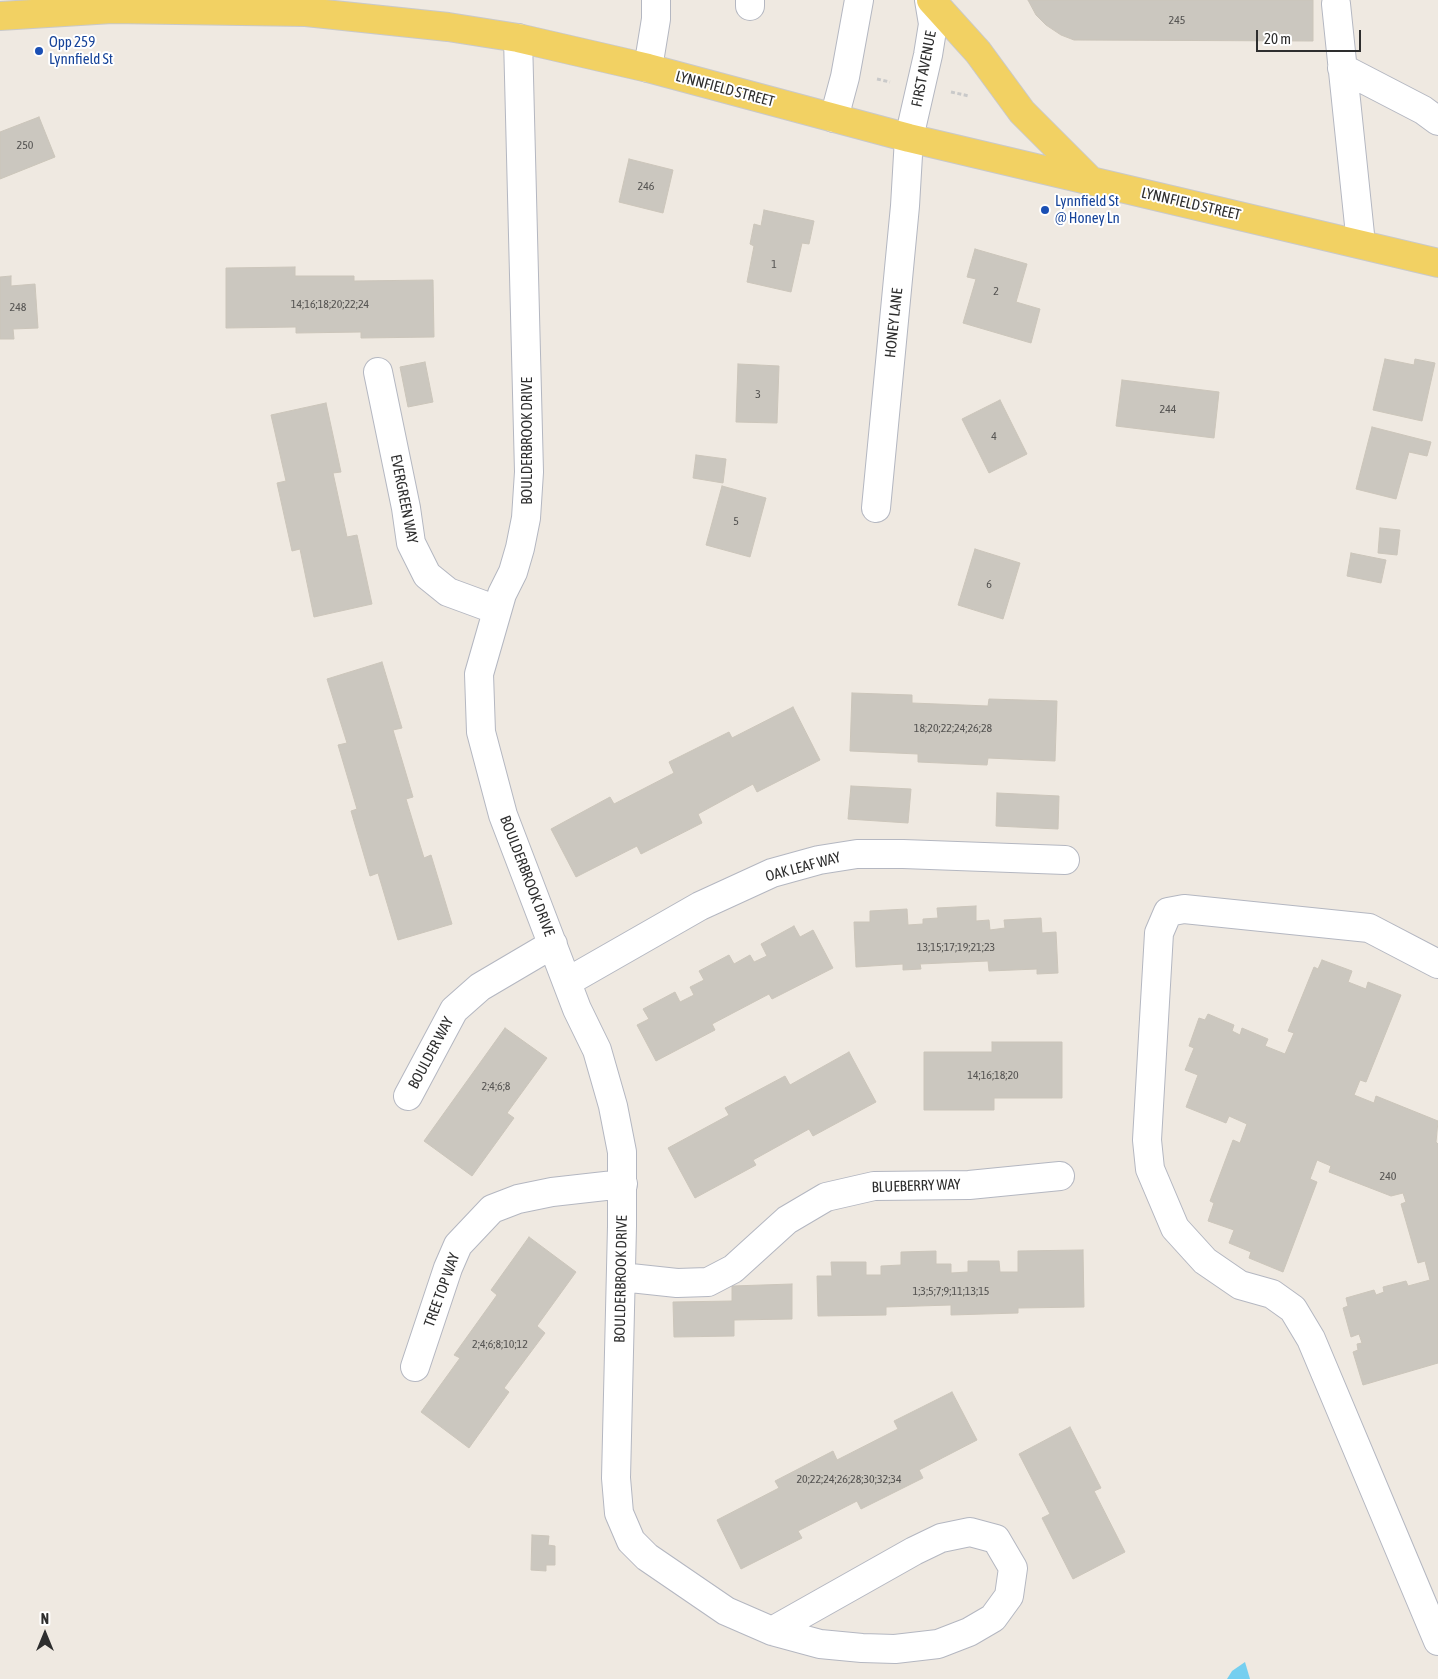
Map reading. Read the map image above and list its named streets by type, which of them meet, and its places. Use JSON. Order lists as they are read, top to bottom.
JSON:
{
  "streets": {
    "main road": ["LYNNFIELD STREET"],
    "street": [
      "FIRST AVENUE",
      "HONEY LANE",
      "BOULDERBROOK DRIVE",
      "EVERGREEN WAY",
      "OAK LEAF WAY",
      "BOULDER WAY",
      "BLUEBERRY WAY",
      "TREE TOP WAY"
    ]
  },
  "crossings": [
    ["FIRST AVENUE", "LYNNFIELD STREET"],
    ["FIRST AVENUE", "HONEY LANE"],
    ["LYNNFIELD STREET", "HONEY LANE"],
    ["LYNNFIELD STREET", "BOULDERBROOK DRIVE"],
    ["BOULDERBROOK DRIVE", "EVERGREEN WAY"],
    ["BOULDERBROOK DRIVE", "OAK LEAF WAY"],
    ["BOULDERBROOK DRIVE", "BOULDER WAY"],
    ["BOULDERBROOK DRIVE", "BLUEBERRY WAY"],
    ["BOULDERBROOK DRIVE", "TREE TOP WAY"]
  ],
  "places": ["Opp 259 Lynnfield St", "Lynnfield St @ Honey Ln"],
  "house_numbers": [
    "245",
    "250",
    "246",
    "1",
    "2",
    "14;16;18;20;22;24",
    "248",
    "3",
    "244",
    "4",
    "5",
    "6",
    "18;20;22;24;26;28",
    "13;15;17;19;21;23",
    "14;16;18;20",
    "2;4;6;8",
    "240",
    "1;3;5;7;9;11;13;15",
    "2;4;6;8;10;12",
    "20;22;24;26;28;30;32;34"
  ],
  "scale_bar": "20 m",
  "north": "top"
}
